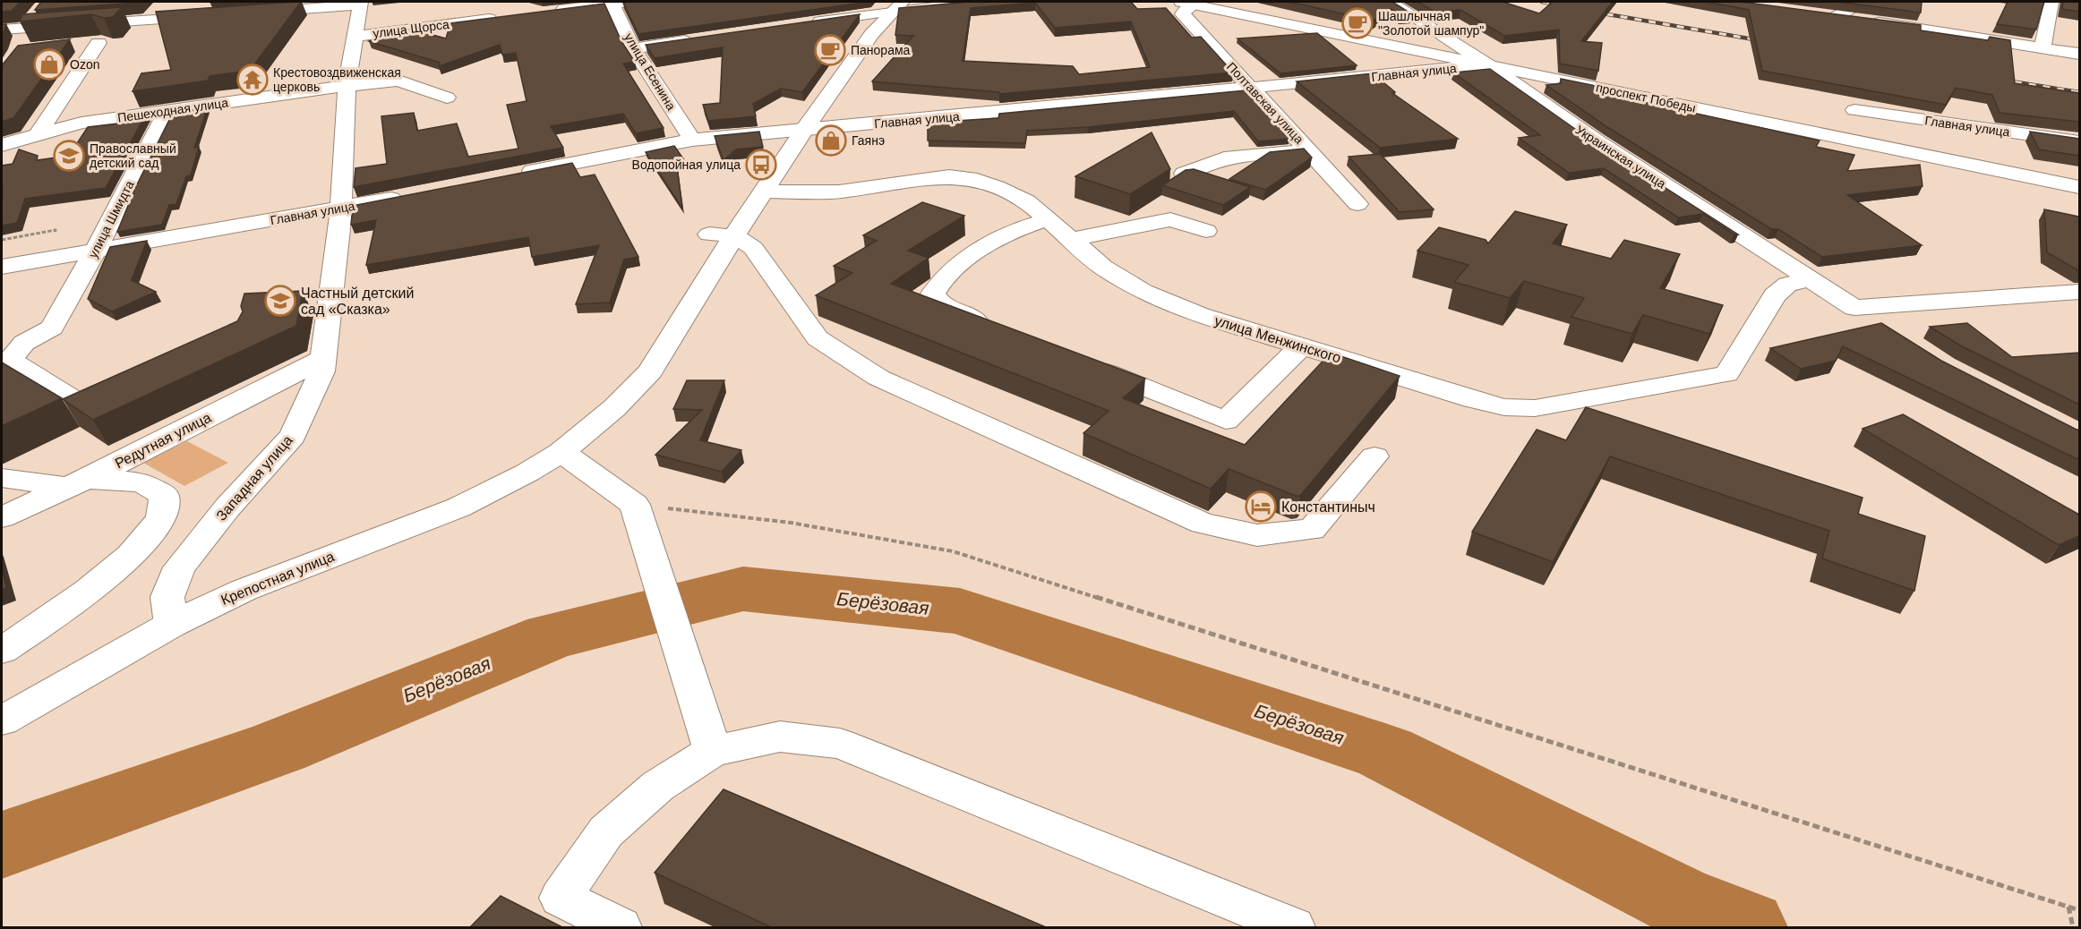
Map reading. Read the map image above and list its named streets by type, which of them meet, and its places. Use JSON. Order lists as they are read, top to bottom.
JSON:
{
  "streets": {
    "street": [
      "улица Щорса",
      "улица Есенина",
      "Главная улица",
      "проспект Победы",
      "Полтавская улица",
      "Пешеходная улица",
      "Украинская улица",
      "улица Шмидта",
      "улица Менжинского",
      "Редутная улица",
      "Западная улица",
      "Крепостная улица"
    ]
  },
  "crossings": [
    ["улица Щорса", "Западная улица"],
    ["улица Есенина", "Главная улица"],
    ["Главная улица", "проспект Победы"],
    ["Главная улица", "Полтавская улица"],
    ["Главная улица", "Украинская улица"],
    ["Главная улица", "улица Шмидта"],
    ["Главная улица", "Западная улица"],
    ["проспект Победы", "Полтавская улица"],
    ["проспект Победы", "Украинская улица"],
    ["Пешеходная улица", "улица Шмидта"],
    ["Пешеходная улица", "Западная улица"],
    ["Украинская улица", "улица Менжинского"],
    ["Редутная улица", "Западная улица"],
    ["Западная улица", "Крепостная улица"]
  ],
  "water": ["Берёзовая"],
  "places": {
    "cafe": ["Шашлычная \"Золотой шампур\"", "Панорама"],
    "shop": ["Ozon", "Гаянэ"],
    "temple": ["Крестовоздвиженская церковь"],
    "school or university": ["Православный детский сад", "Частный детский сад «Сказка»"],
    "bus stop": ["Водопойная улица"],
    "hotel": ["Константиныч"]
  }
}
